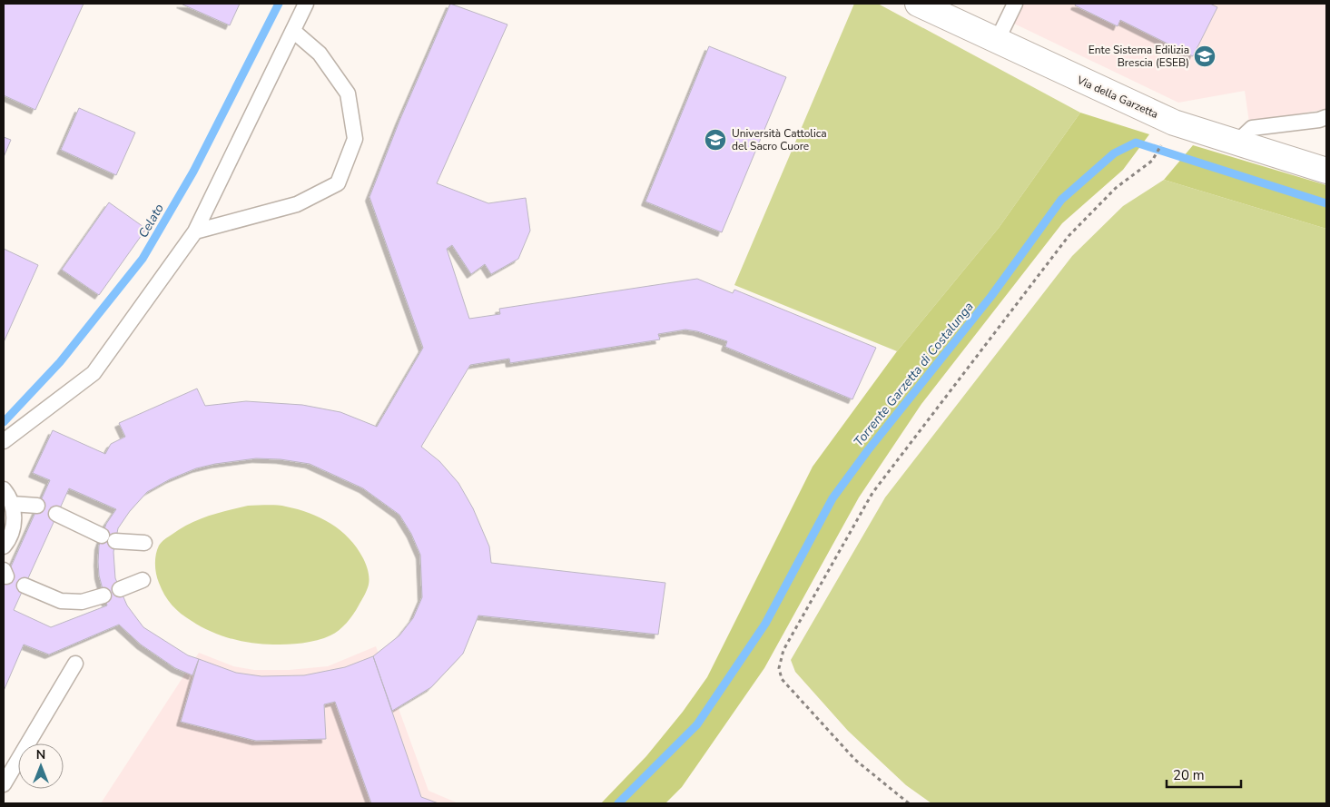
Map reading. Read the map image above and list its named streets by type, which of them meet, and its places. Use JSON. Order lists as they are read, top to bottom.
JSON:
{
  "streets": {
    "street": ["Via della Garzetta"]
  },
  "water": ["Celato", "Torrente Garzetta di Costalunga"],
  "places": {
    "school or university": ["Ente Sistema Edilizia Brescia (ESEB)", "Università Cattolica del Sacro Cuore"]
  },
  "scale_bar": "20 m",
  "north": "top"
}
